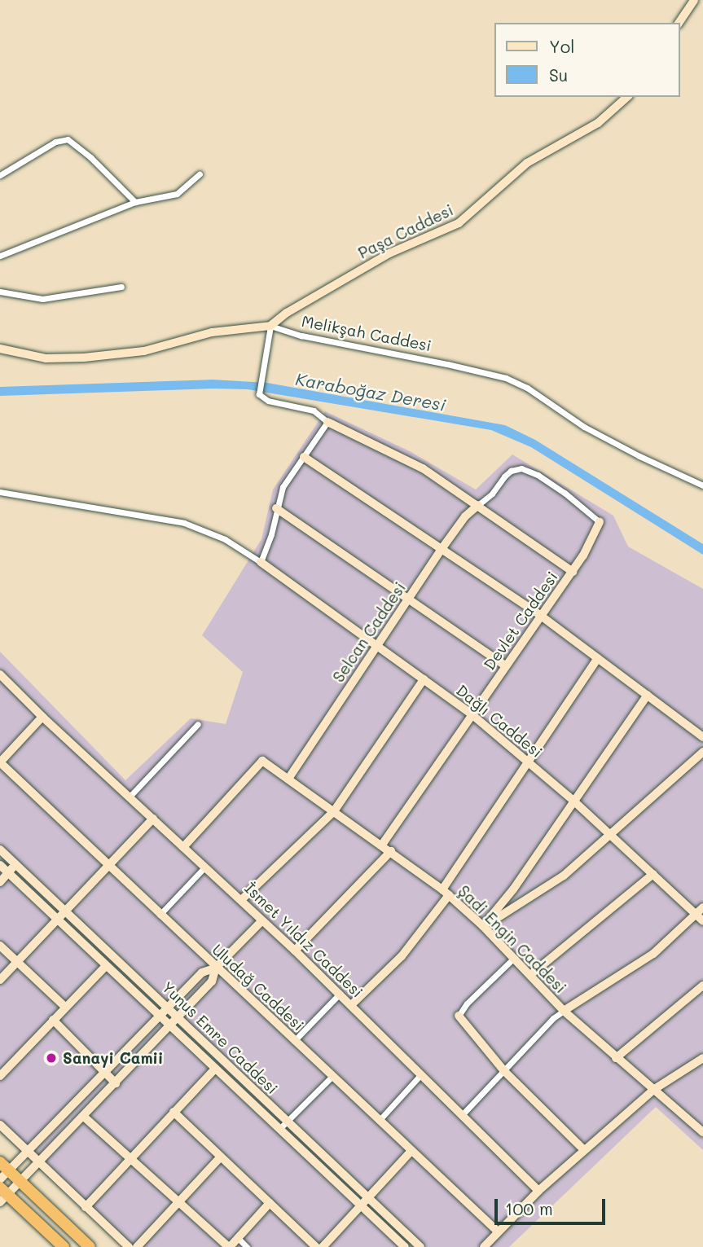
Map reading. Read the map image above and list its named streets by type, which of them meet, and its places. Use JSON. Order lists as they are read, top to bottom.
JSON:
{
  "streets": {
    "street": [
      "Paşa Caddesi",
      "Melikşah Caddesi",
      "Devlet Caddesi",
      "Selcan Caddesi",
      "Dağlı Caddesi",
      "Şadi Engin Caddesi",
      "İsmet Yıldız Caddesi",
      "Uludağ Caddesi",
      "Yunus Emre Caddesi"
    ]
  },
  "crossings": [
    ["Paşa Caddesi", "Melikşah Caddesi"],
    ["Devlet Caddesi", "Dağlı Caddesi"],
    ["Devlet Caddesi", "Şadi Engin Caddesi"],
    ["Selcan Caddesi", "Dağlı Caddesi"],
    ["Selcan Caddesi", "Şadi Engin Caddesi"],
    ["Şadi Engin Caddesi", "İsmet Yıldız Caddesi"]
  ],
  "water": ["Karaboğaz Deresi"],
  "places": ["Sanayi Camii"],
  "legend": ["Yol", "Su"],
  "scale_bar": "100 m"
}
